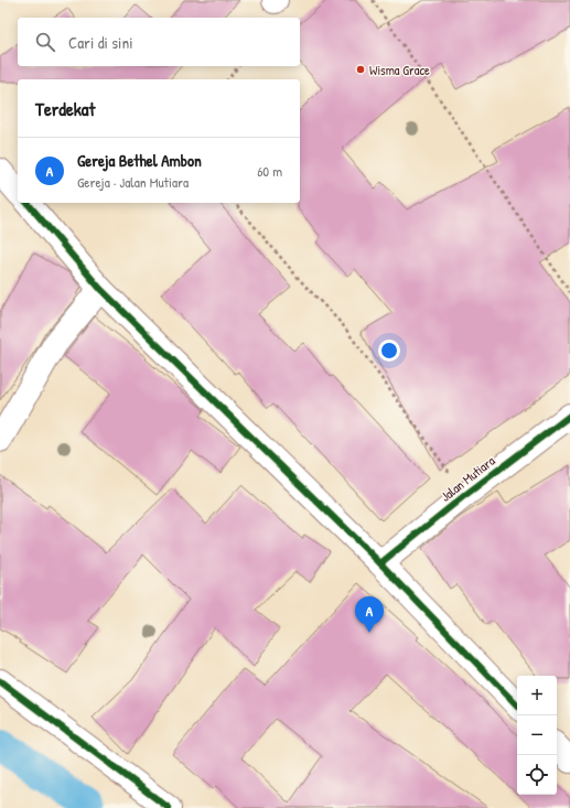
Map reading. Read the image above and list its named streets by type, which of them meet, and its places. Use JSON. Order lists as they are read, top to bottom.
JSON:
{
  "streets": {
    "street": ["Jalan Mutiara"]
  },
  "places": ["Wisma Grace"],
  "page": {
    "search": "Cari di sini",
    "heading": "Terdekat",
    "list": [
      {
        "mark": "A",
        "name": "Gereja Bethel Ambon",
        "note": "Gereja · Jalan Mutiara",
        "value": "60 m"
      }
    ],
    "pins": "A",
    "map_buttons": ["+", "−"]
  }
}
